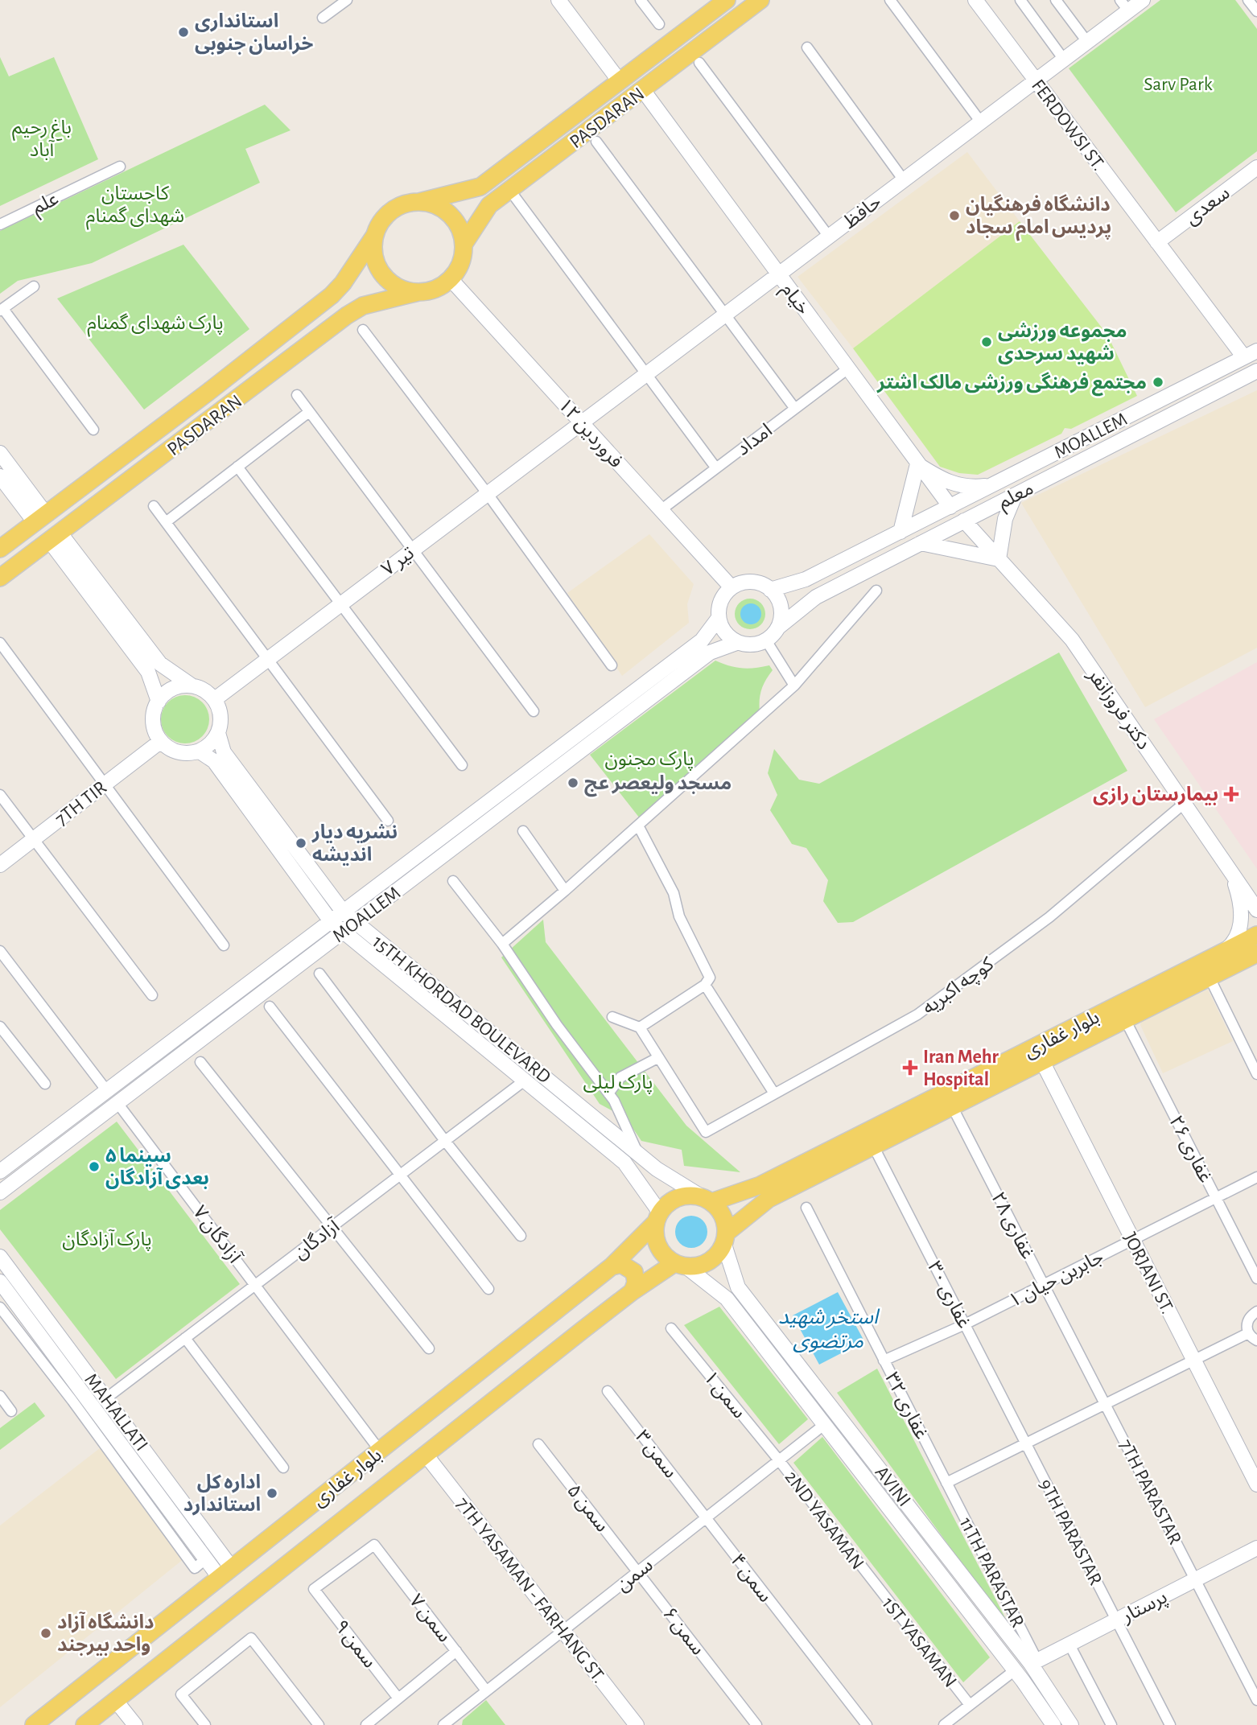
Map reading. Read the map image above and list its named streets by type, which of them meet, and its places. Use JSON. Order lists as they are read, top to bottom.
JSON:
{
  "streets": {
    "main road": [
      "PASDARAN",
      "FERDOWSI ST.",
      "سعدی",
      "حافظ",
      "خیام",
      "۱۲ فروردین",
      "MOALLEM",
      "معلم",
      "۷ تیر",
      "دکتر فروزانفر",
      "7TH TIR",
      "15TH KHORDAD BOULEVARD",
      "بلوار غفاری",
      "JORJANI ST.",
      "MAHALLATI",
      "AVINI",
      "7TH YASAMAN - FARHANG ST.",
      "پرستار"
    ],
    "street": [
      "علم",
      "امداد",
      "کوچه اکبریه",
      "غفاری ۲۶",
      "غفاری ۲۸",
      "آزادگان ۷",
      "آزادگان",
      "جابربن حیان ۱",
      "غفاری ۳۰",
      "سمن ۱",
      "غفاری ۳۲",
      "سمن ۳",
      "7TH PARASTAR",
      "سمن ۵",
      "2ND YASAMAN",
      "9TH PARASTAR",
      "11TH PARASTAR",
      "سمن",
      "سمن ۴",
      "سمن ۷",
      "سمن ۶",
      "1ST YASAMAN",
      "سمن ۹"
    ]
  },
  "crossings": [
    ["PASDARAN", "خیام"],
    ["PASDARAN", "۱۲ فروردین"],
    ["FERDOWSI ST.", "سعدی"],
    ["FERDOWSI ST.", "حافظ"],
    ["FERDOWSI ST.", "MOALLEM"],
    ["حافظ", "خیام"],
    ["حافظ", "۱۲ فروردین"],
    ["حافظ", "۷ تیر"],
    ["خیام", "MOALLEM"],
    ["خیام", "امداد"],
    ["۱۲ فروردین", "MOALLEM"],
    ["۱۲ فروردین", "امداد"],
    ["۱۲ فروردین", "معلم"],
    ["۱۲ فروردین", "۷ تیر"],
    ["MOALLEM", "معلم"],
    ["MOALLEM", "15TH KHORDAD BOULEVARD"],
    ["MOALLEM", "آزادگان ۷"],
    ["معلم", "دکتر فروزانفر"],
    ["۷ تیر", "7TH TIR"],
    ["۷ تیر", "15TH KHORDAD BOULEVARD"],
    ["دکتر فروزانفر", "کوچه اکبریه"],
    ["7TH TIR", "15TH KHORDAD BOULEVARD"],
    ["15TH KHORDAD BOULEVARD", "بلوار غفاری"],
    ["15TH KHORDAD BOULEVARD", "آزادگان"],
    ["15TH KHORDAD BOULEVARD", "AVINI"],
    ["بلوار غفاری", "غفاری ۲۶"],
    ["بلوار غفاری", "غفاری ۲۸"],
    ["بلوار غفاری", "آزادگان ۷"],
    ["بلوار غفاری", "JORJANI ST."],
    ["بلوار غفاری", "غفاری ۳۰"],
    ["بلوار غفاری", "MAHALLATI"],
    ["بلوار غفاری", "AVINI"],
    ["بلوار غفاری", "7TH YASAMAN - FARHANG ST."],
    ["غفاری ۲۶", "جابربن حیان ۱"],
    ["غفاری ۲۸", "جابربن حیان ۱"],
    ["غفاری ۲۸", "7TH PARASTAR"],
    ["آزادگان ۷", "آزادگان"],
    ["آزادگان", "MAHALLATI"],
    ["JORJANI ST.", "جابربن حیان ۱"],
    ["جابربن حیان ۱", "غفاری ۳۰"],
    ["جابربن حیان ۱", "غفاری ۳۲"],
    ["غفاری ۳۰", "9TH PARASTAR"],
    ["سمن ۱", "2ND YASAMAN"],
    ["سمن ۱", "سمن"],
    ["غفاری ۳۲", "11TH PARASTAR"],
    ["سمن ۳", "سمن"],
    ["سمن ۳", "سمن ۴"],
    ["AVINI", "11TH PARASTAR"],
    ["AVINI", "سمن"],
    ["AVINI", "پرستار"],
    ["7TH PARASTAR", "پرستار"],
    ["سمن ۵", "سمن"],
    ["سمن ۵", "سمن ۶"],
    ["2ND YASAMAN", "سمن"],
    ["2ND YASAMAN", "1ST YASAMAN"],
    ["9TH PARASTAR", "پرستار"],
    ["11TH PARASTAR", "پرستار"],
    ["سمن", "سمن ۴"],
    ["سمن", "7TH YASAMAN - FARHANG ST."],
    ["سمن", "سمن ۷"],
    ["سمن", "سمن ۶"],
    ["سمن ۷", "سمن ۹"]
  ],
  "water": ["استخر شهید مرتضوی"],
  "parks": [
    "Sarv Park",
    "باغ رحیم آباد",
    "کاجستان شهدای گمنام",
    "پارک شهدای گمنام",
    "پارک مجنون",
    "پارک لیلی",
    "پارک آزادگان"
  ],
  "places": {
    "other": [
      "استانداری خراسان جنوبی",
      "دانشگاه فرهنگیان پردیس امام سجاد",
      "مجموعه ورزشی شهید سرحدی",
      "مجتمع فرهنگی ورزشی مالک اشتر",
      "مسجد ولیعصر عج",
      "نشریه دیار اندیشه",
      "سینما ۵ بعدی آزادگان",
      "اداره کل استاندارد",
      "دانشگاه آزاد واحد بیرجند"
    ],
    "health": ["بیمارستان رازی", "Iran Mehr Hospital"]
  }
}
